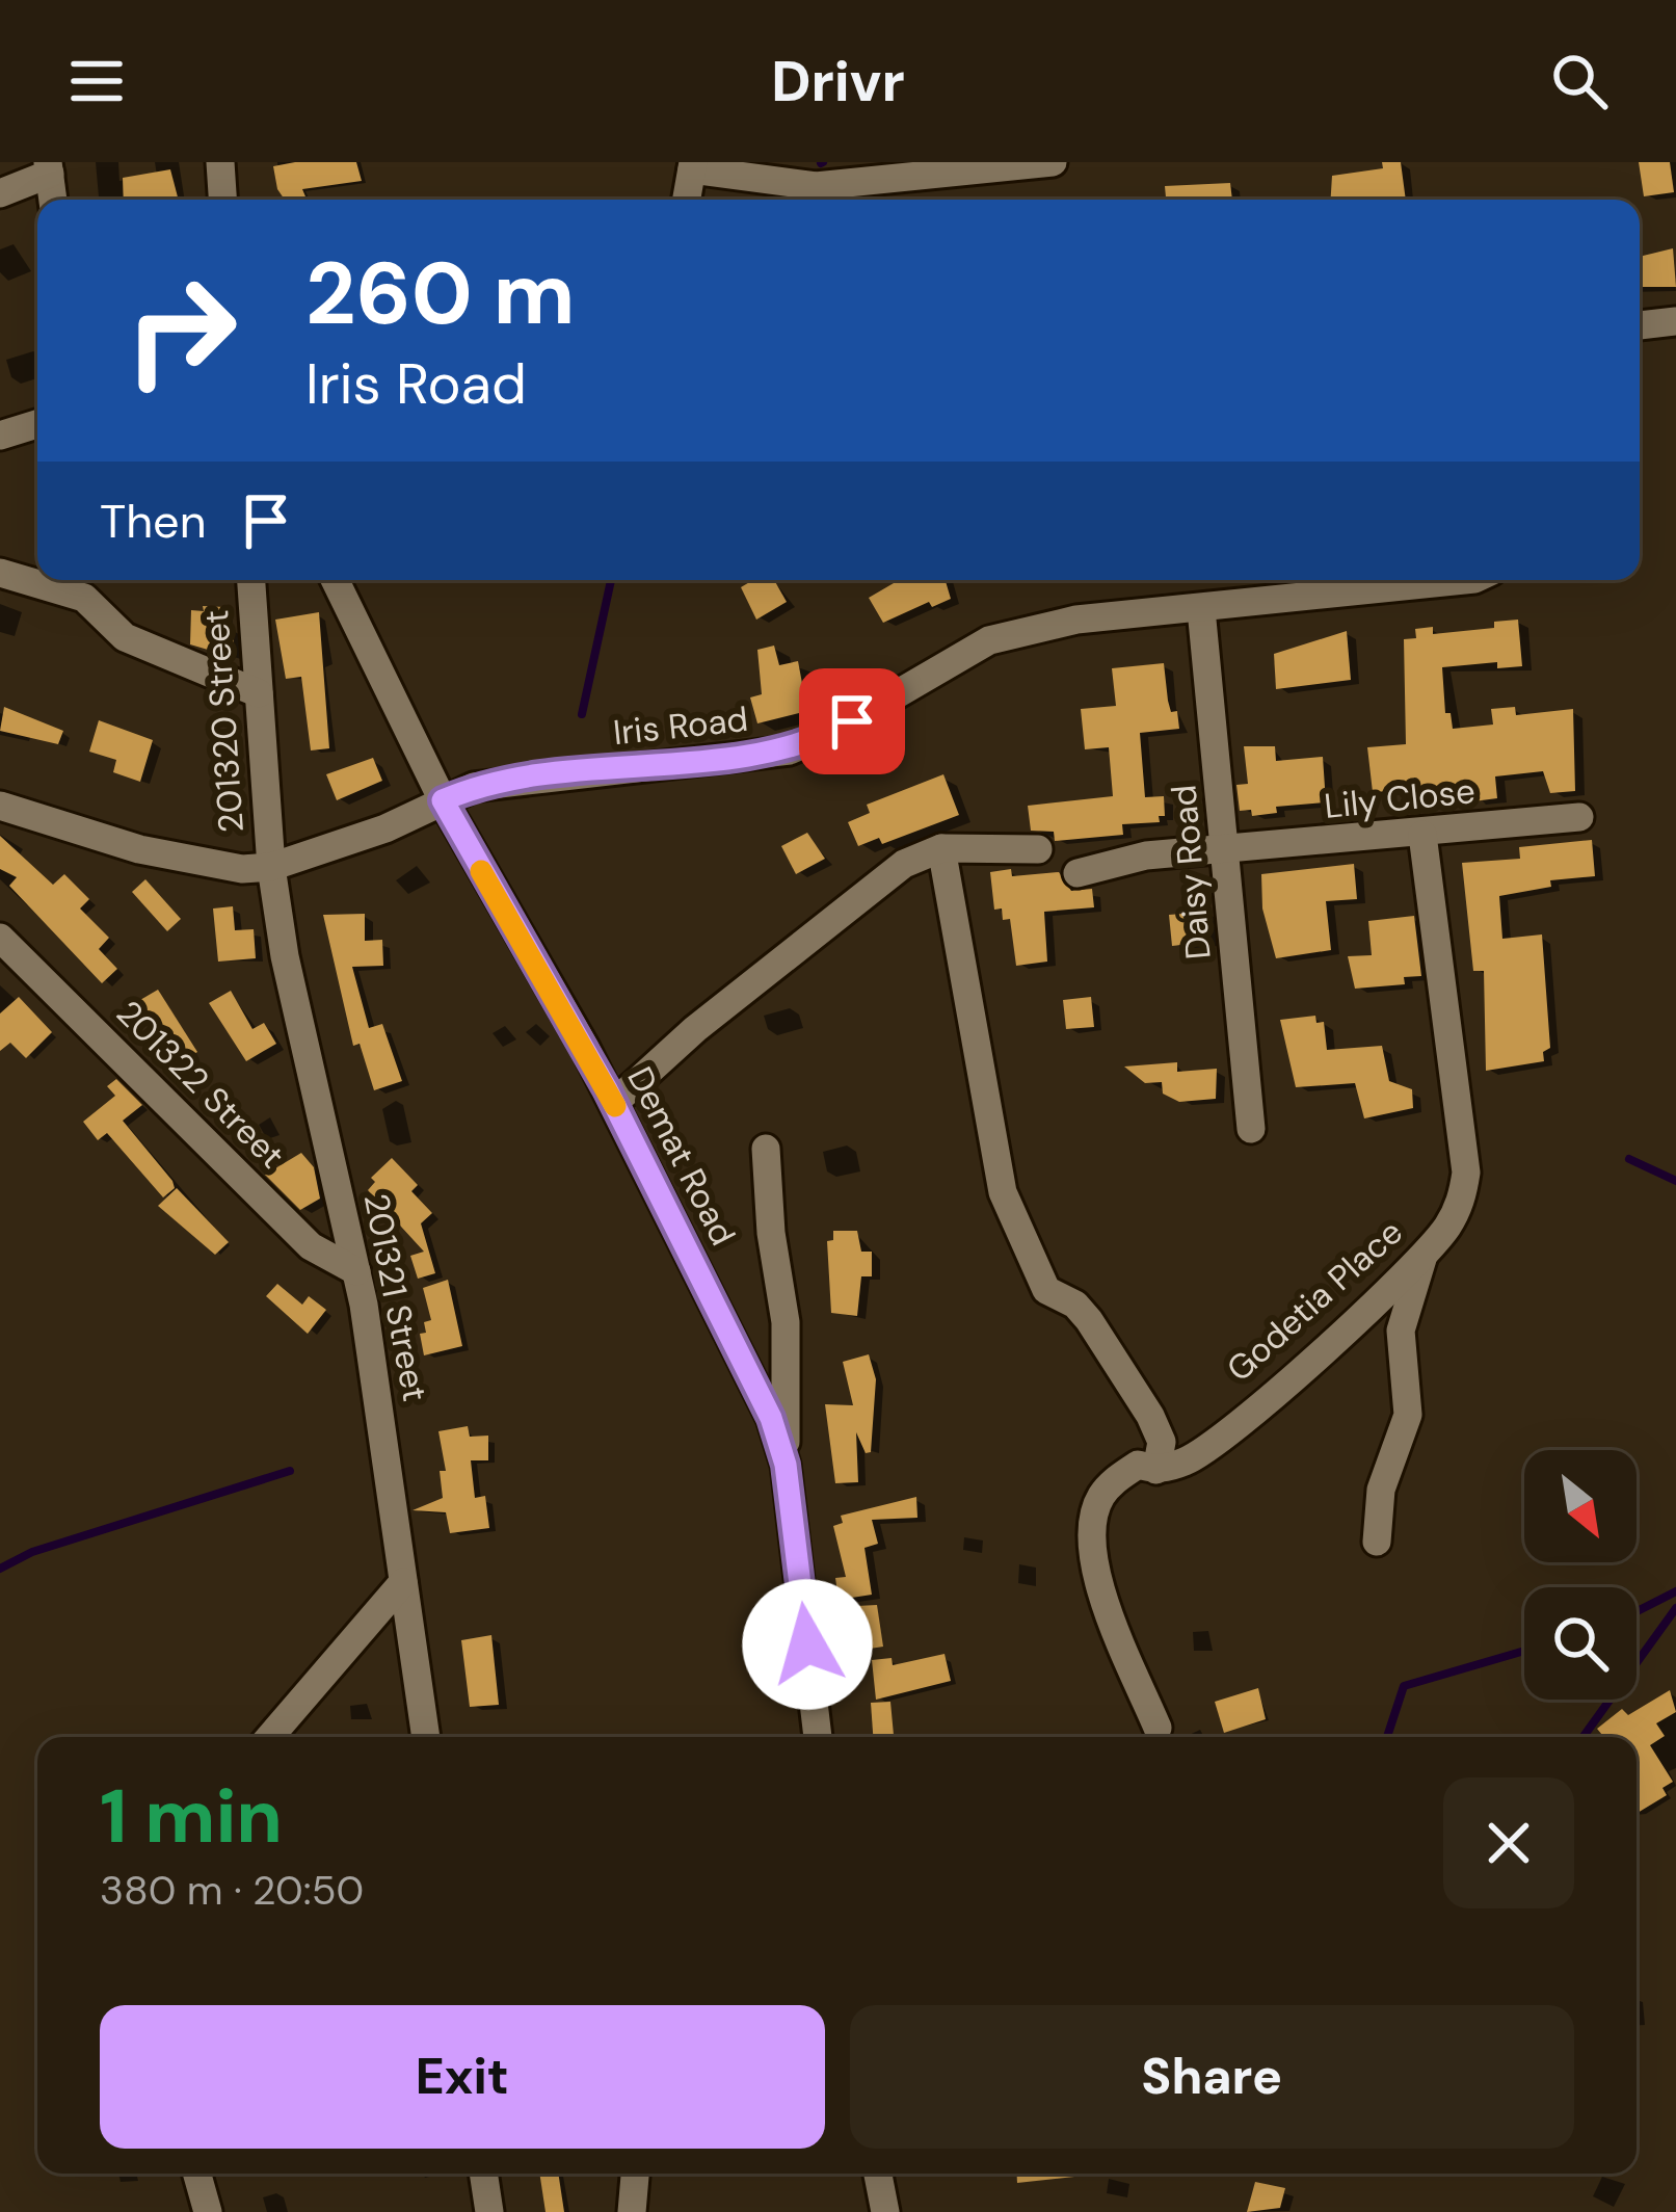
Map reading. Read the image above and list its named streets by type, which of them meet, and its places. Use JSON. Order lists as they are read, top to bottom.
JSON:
{
  "streets": {
    "street": [
      "201320 Street",
      "Iris Road",
      "Lily Close",
      "Daisy Road",
      "201322 Street",
      "Demat Road",
      "201321 Street",
      "Godetia Place"
    ]
  },
  "crossings": [
    ["201320 Street", "Iris Road"],
    ["201320 Street", "201321 Street"],
    ["Iris Road", "Daisy Road"],
    ["Iris Road", "Demat Road"],
    ["Iris Road", "201321 Street"],
    ["Lily Close", "Daisy Road"],
    ["Lily Close", "Godetia Place"],
    ["201322 Street", "201321 Street"]
  ],
  "north": "bottom right",
  "page": {
    "header": "Drivr",
    "turn": ["260 m", "Iris Road"],
    "then": "Then",
    "heading": ["1 min", "380 m · 20:50"],
    "buttons": ["Exit", "Share"]
  }
}
